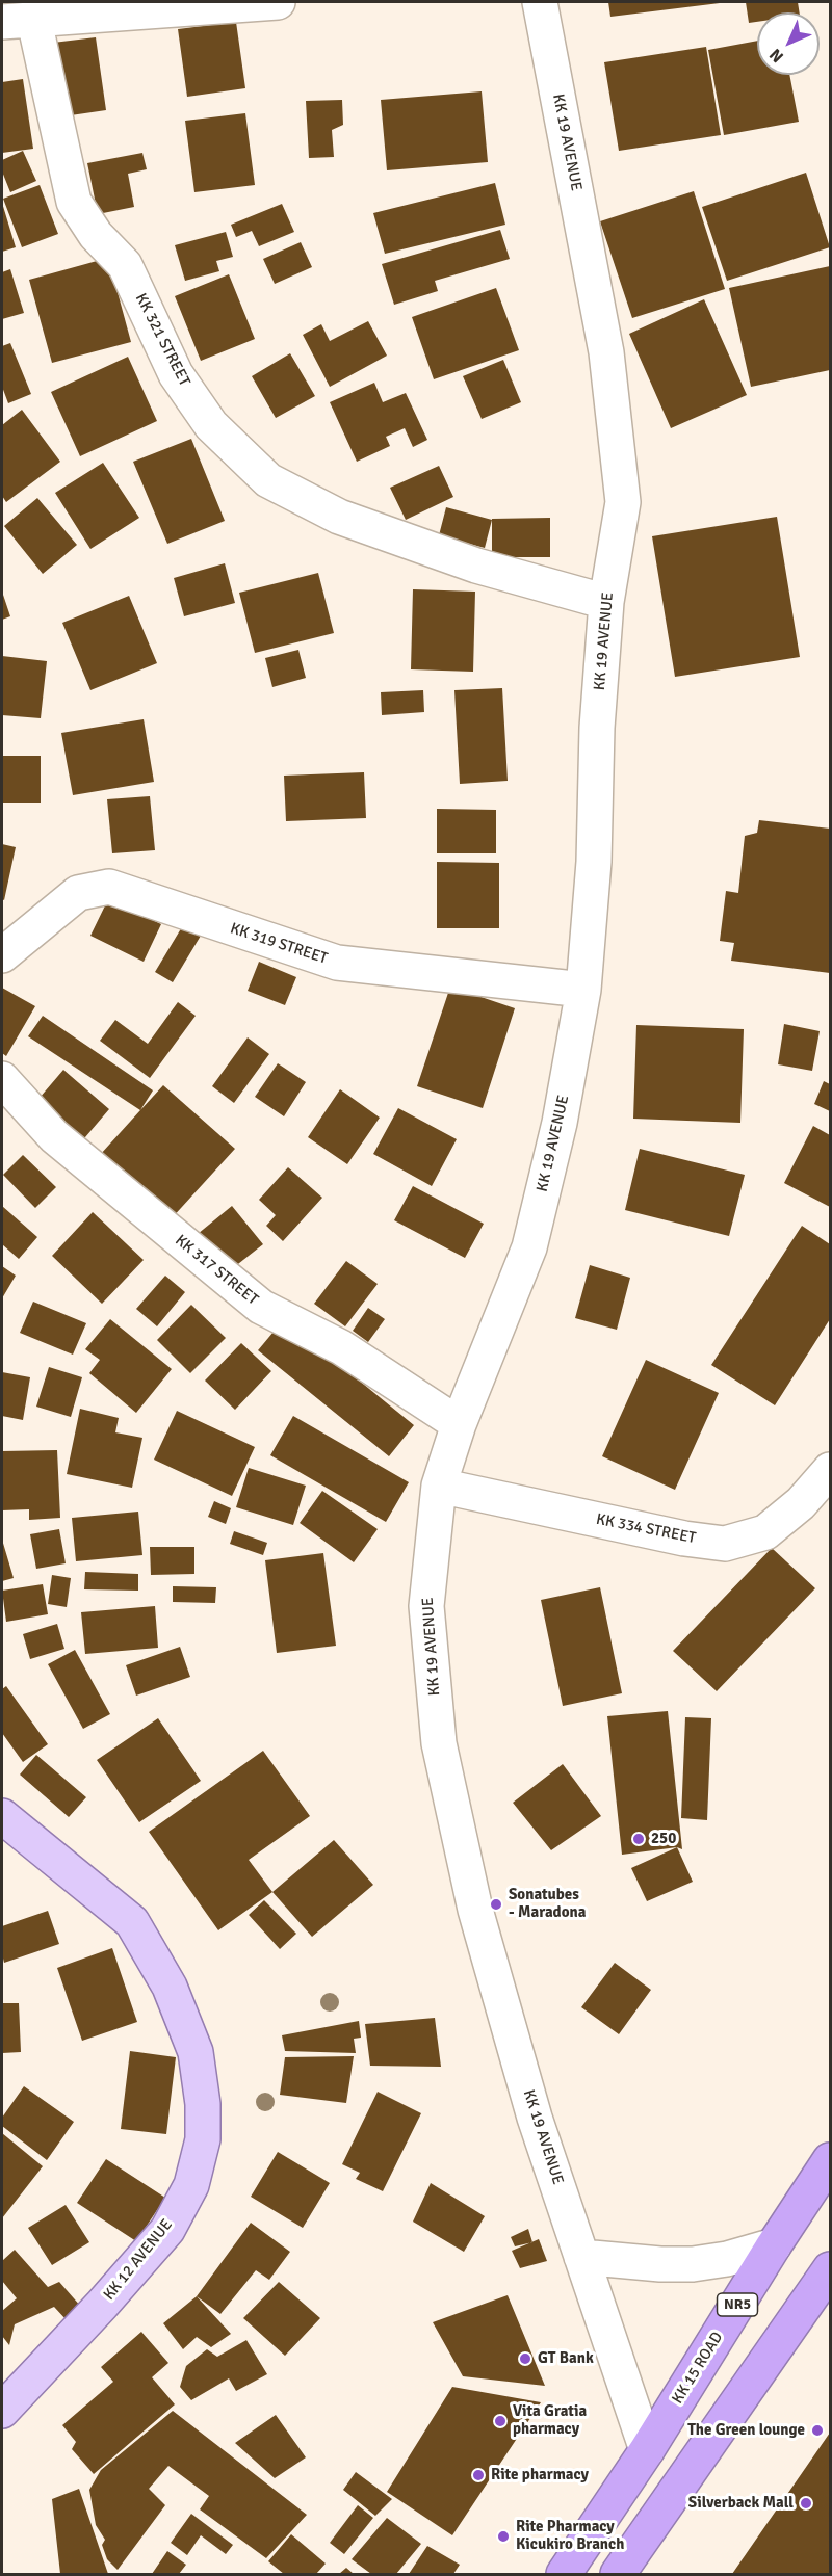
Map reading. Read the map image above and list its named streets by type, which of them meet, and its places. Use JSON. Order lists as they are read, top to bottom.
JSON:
{
  "streets": {
    "highway": ["NR5", "KK 15 ROAD"],
    "main road": ["KK 12 AVENUE"],
    "street": [
      "KK 19 AVENUE",
      "KK 321 STREET",
      "KK 319 STREET",
      "KK 317 STREET",
      "KK 334 STREET"
    ]
  },
  "crossings": [
    ["KK 19 AVENUE", "KK 321 STREET"],
    ["KK 19 AVENUE", "KK 319 STREET"],
    ["KK 19 AVENUE", "KK 317 STREET"],
    ["KK 19 AVENUE", "KK 334 STREET"],
    ["KK 19 AVENUE", "KK 15 ROAD"]
  ],
  "places": [
    "250",
    "Sonatubes - Maradona",
    "GT Bank",
    "Vita Gratia pharmacy",
    "The Green lounge",
    "Rite pharmacy",
    "Silverback Mall",
    "Rite Pharmacy Kicukiro Branch"
  ],
  "north": "bottom left"
}
